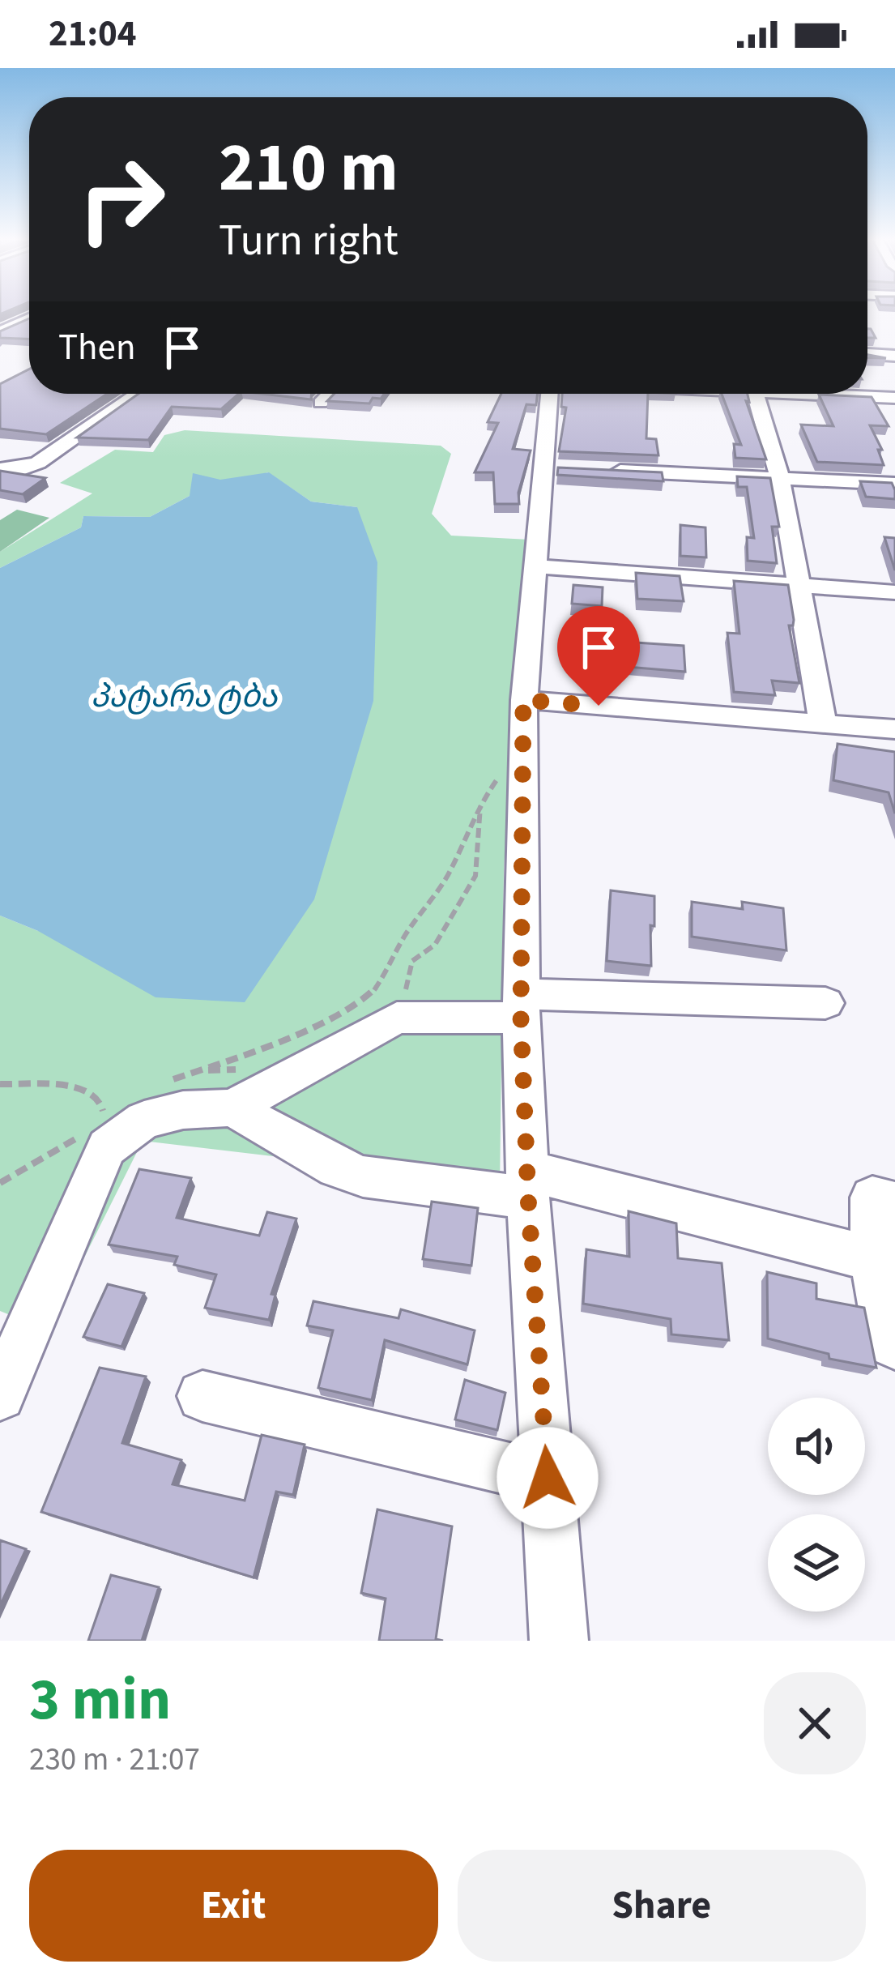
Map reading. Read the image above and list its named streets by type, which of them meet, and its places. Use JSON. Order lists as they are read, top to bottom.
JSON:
{
  "water": ["პატარა ტბა"],
  "page": {
    "status": "21:04",
    "turn": ["210 m", "Turn right"],
    "then": "Then",
    "heading": ["3 min", "230 m · 21:07"],
    "buttons": ["Exit", "Share"]
  }
}
